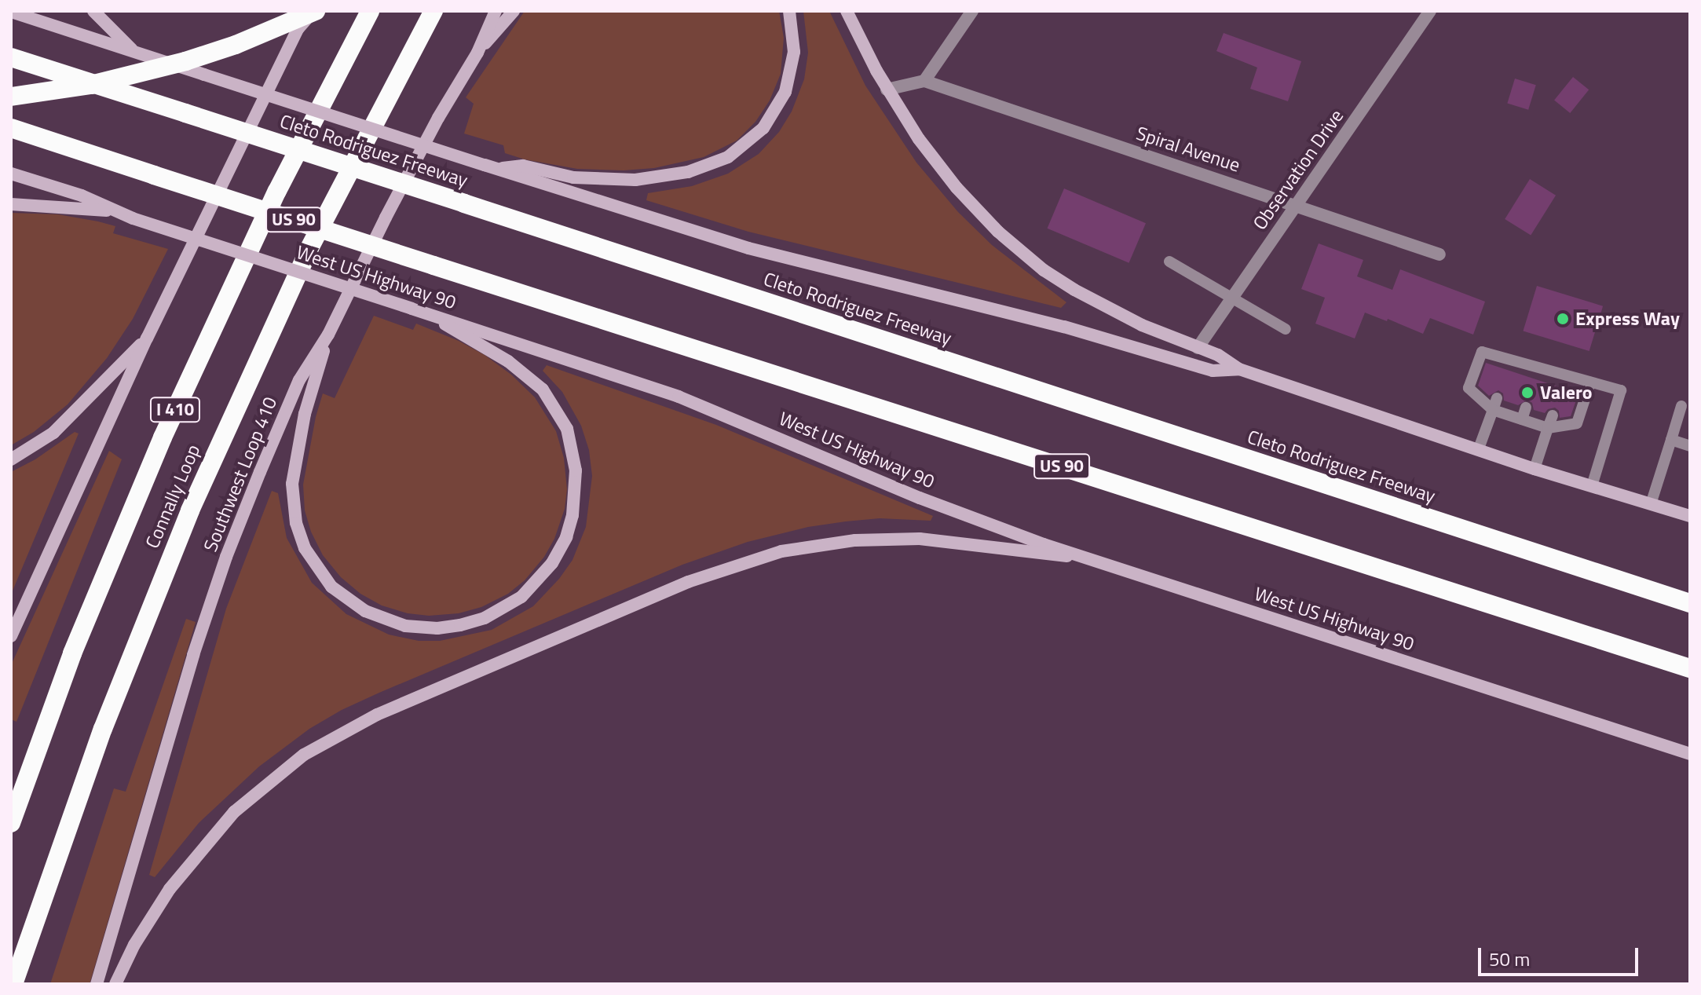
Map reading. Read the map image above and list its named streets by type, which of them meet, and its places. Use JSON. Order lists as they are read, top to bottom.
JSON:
{
  "streets": {
    "highway": [
      "Cleto Rodriguez Freeway",
      "US 90",
      "I 410",
      "Connally Loop"
    ],
    "main road": ["West US Highway 90", "Southwest Loop 410"],
    "street": ["Spiral Avenue", "Observation Drive"]
  },
  "crossings": [
    ["Spiral Avenue", "Observation Drive"]
  ],
  "places": ["Express Way", "Valero"],
  "scale_bar": "50 m"
}
